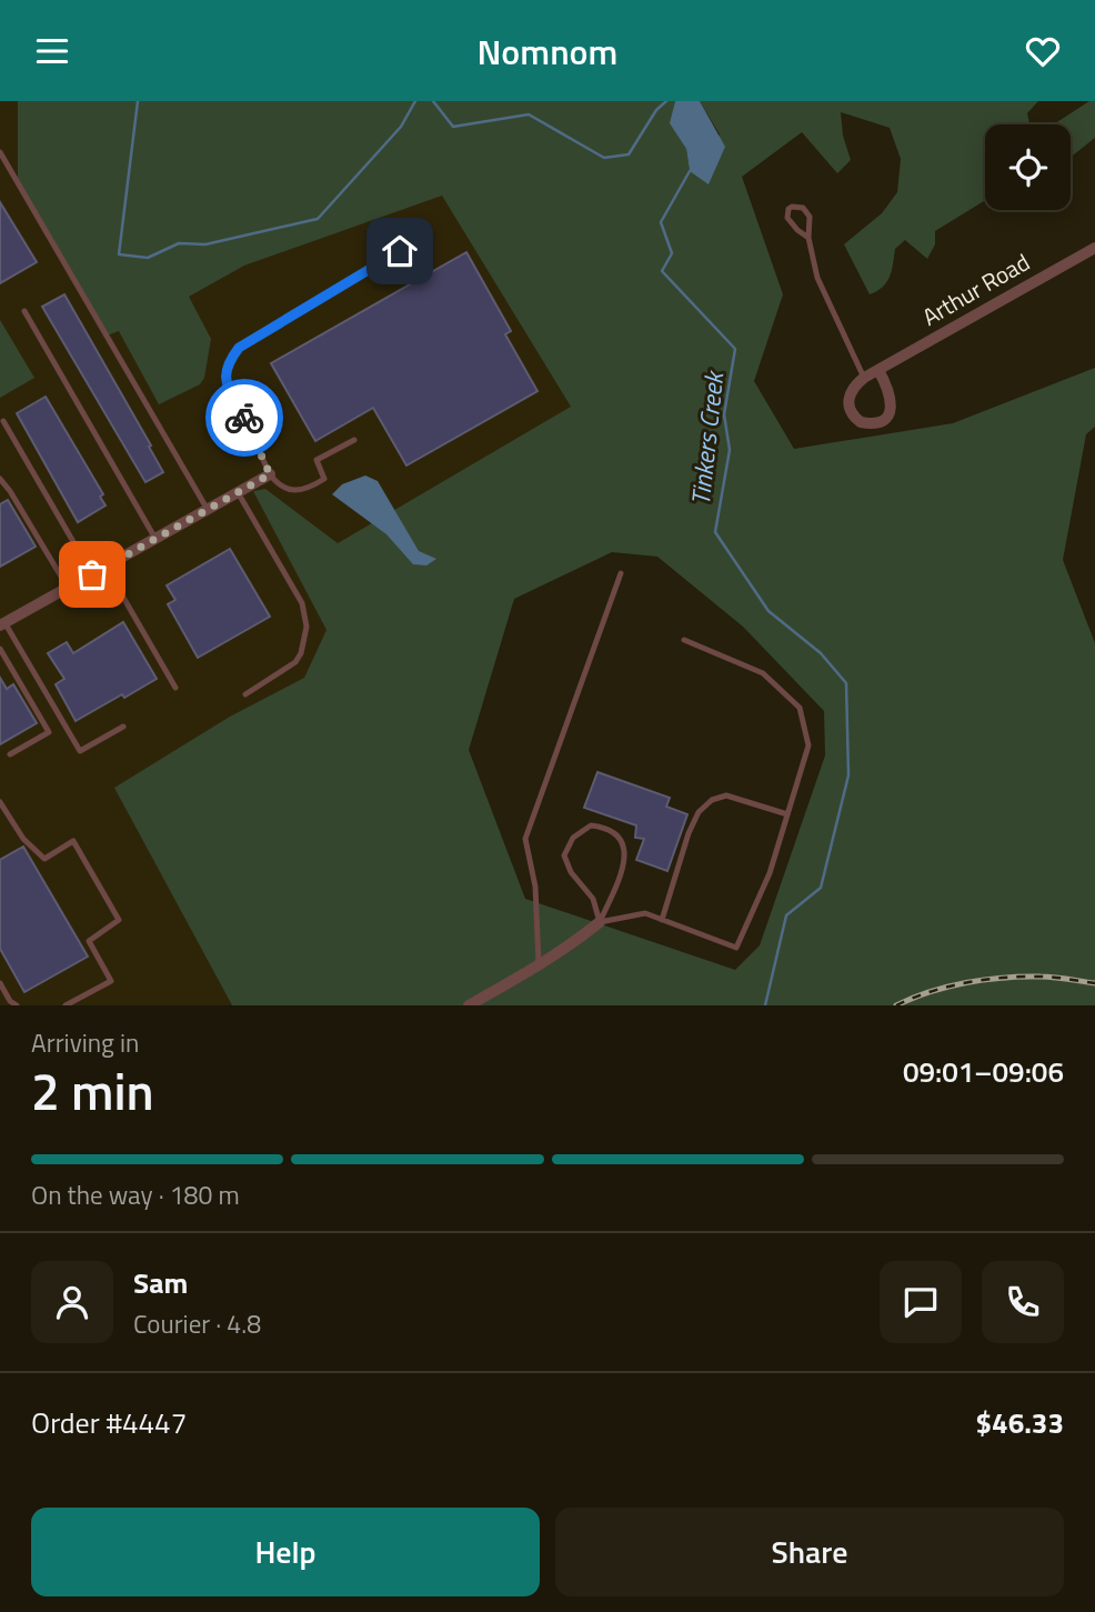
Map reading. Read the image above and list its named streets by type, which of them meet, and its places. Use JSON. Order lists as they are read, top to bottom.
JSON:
{
  "streets": {
    "street": ["Arthur Road"]
  },
  "water": ["Tinkers Creek"],
  "page": {
    "header": "Nomnom",
    "heading": ["2 min", "Arriving in", "09:01–09:06"],
    "panel": [
      "Sam",
      "Courier · 4.8",
      "Order #4447",
      "$46.33"
    ],
    "bar": "On the way · 180 m",
    "buttons": ["Help", "Share"]
  }
}
